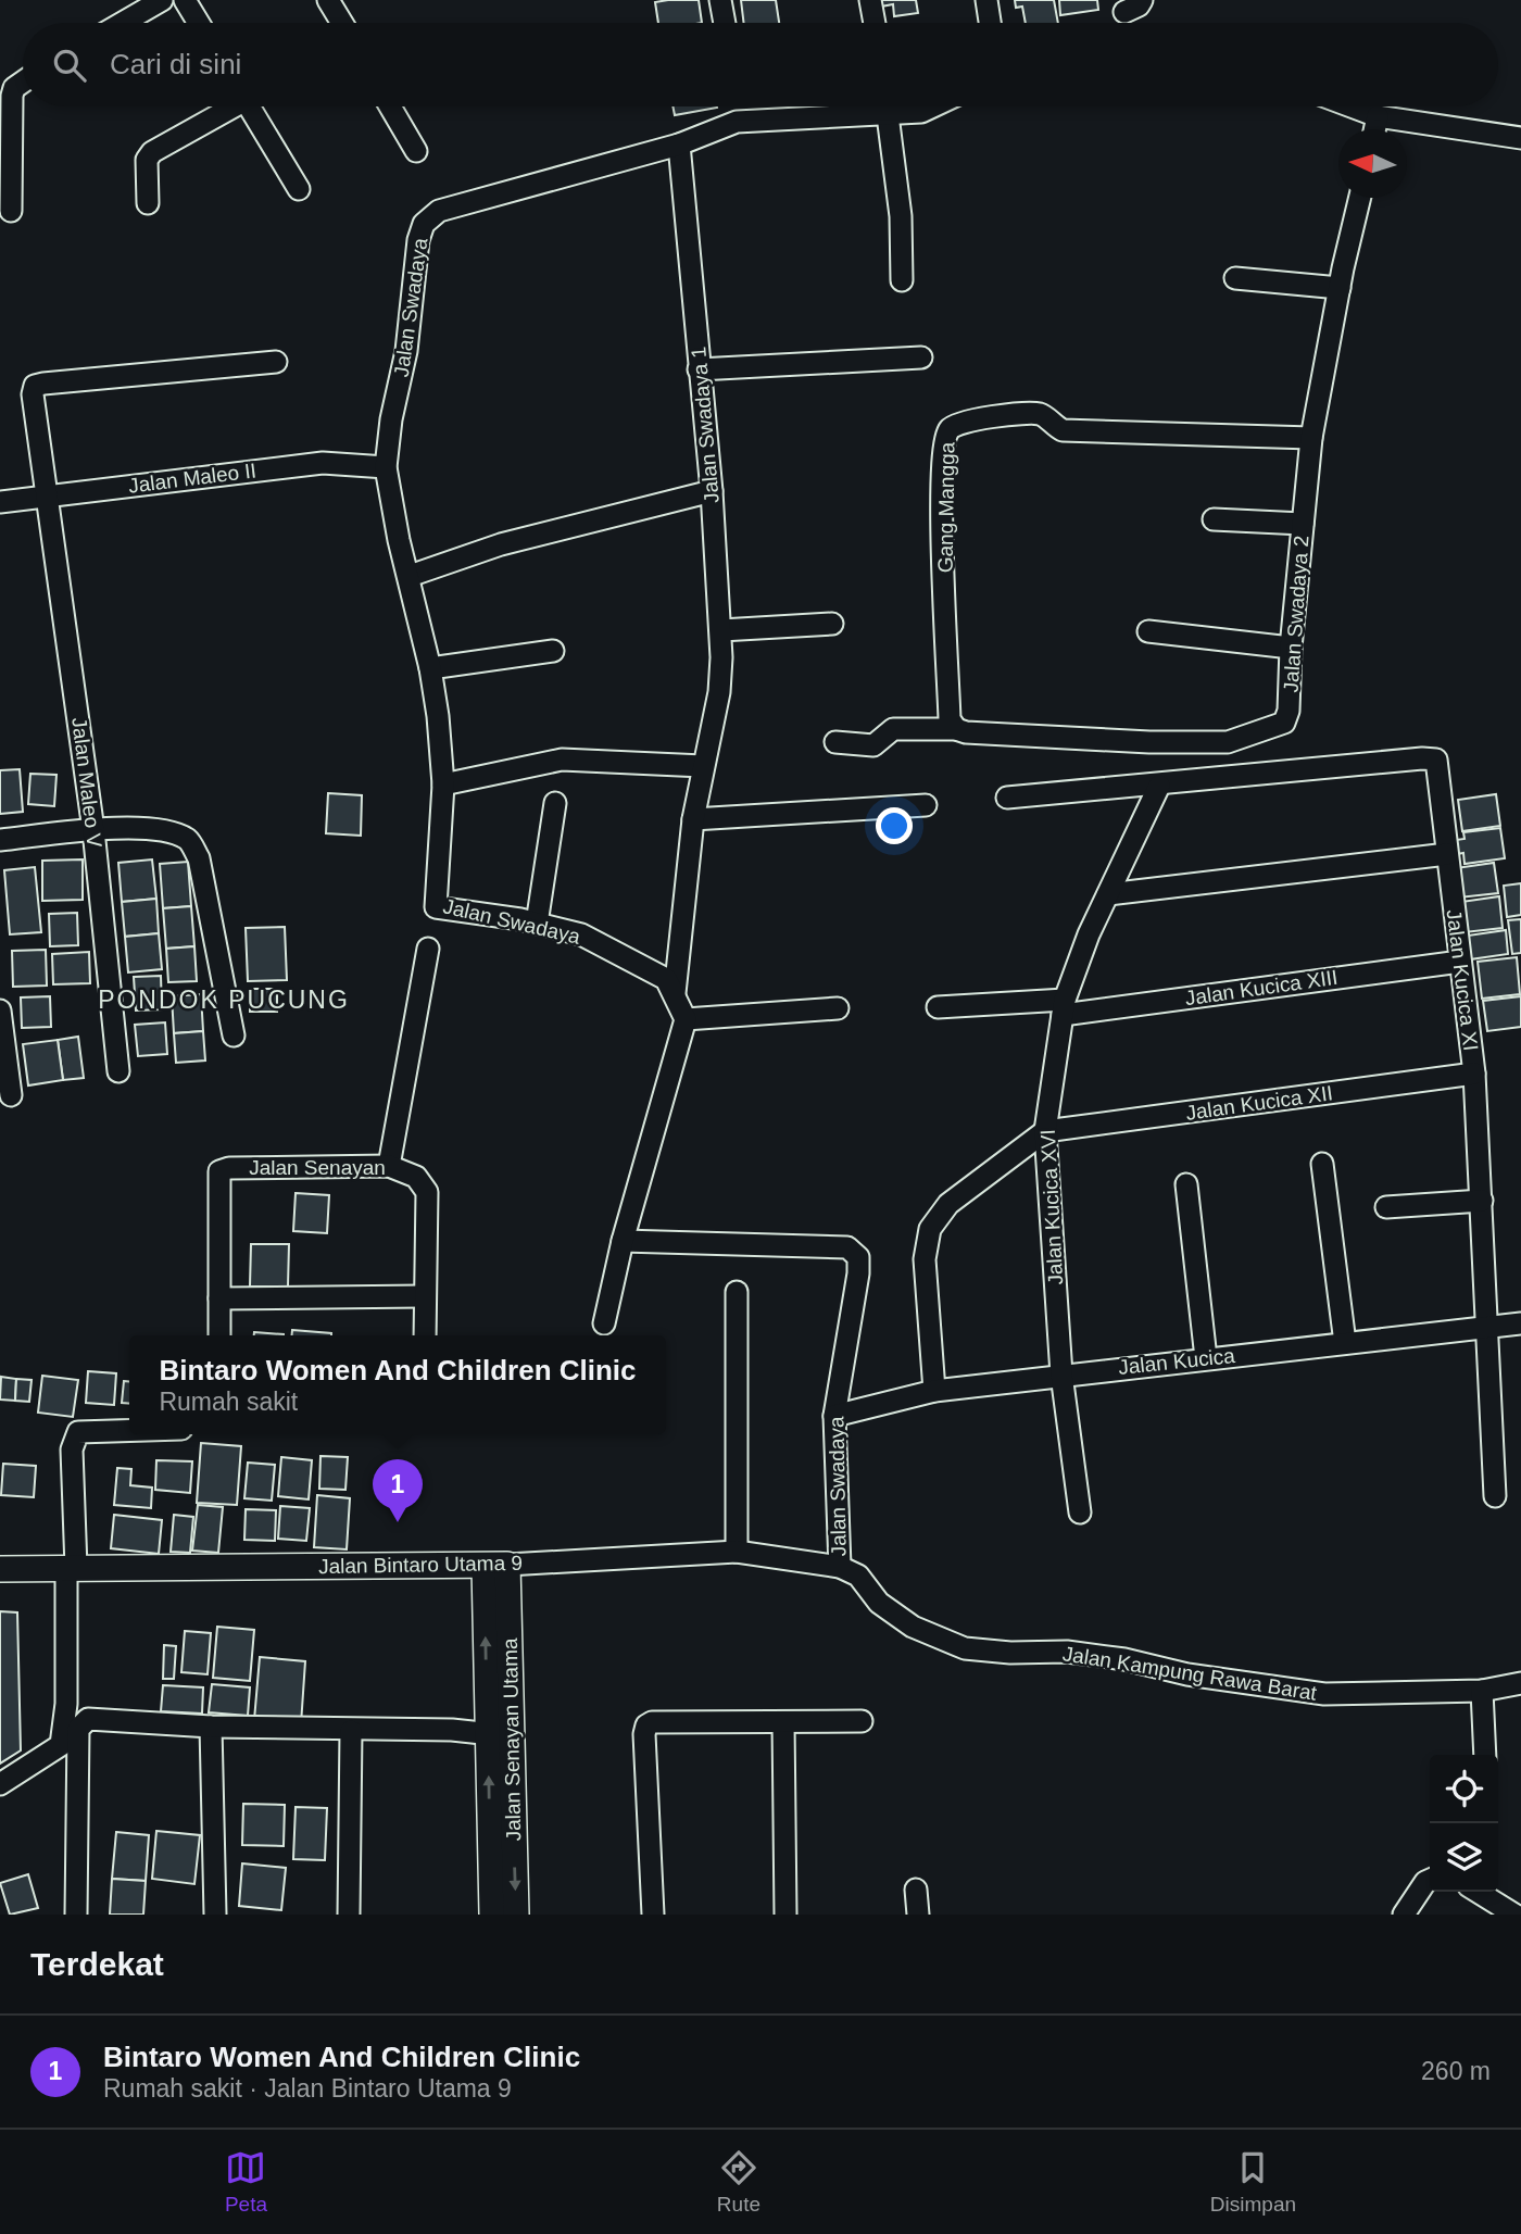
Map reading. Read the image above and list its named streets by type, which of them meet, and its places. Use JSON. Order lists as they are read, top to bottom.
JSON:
{
  "streets": {
    "street": [
      "Jalan Swadaya",
      "Jalan Swadaya 1",
      "Jalan Maleo II",
      "Gang Mangga",
      "Jalan Swadaya 2",
      "Jalan Maleo V",
      "Jalan Kucica XI",
      "Jalan Kucica XIII",
      "Jalan Kucica XII",
      "Jalan Senayan",
      "Jalan Kucica XVI",
      "Jalan Kucica",
      "Jalan Bintaro Utama 9",
      "Jalan Kampung Rawa Barat",
      "Jalan Senayan Utama"
    ]
  },
  "crossings": [
    ["Jalan Swadaya", "Jalan Swadaya 1"],
    ["Jalan Swadaya", "Jalan Maleo II"],
    ["Jalan Swadaya", "Jalan Kucica"],
    ["Jalan Swadaya", "Jalan Bintaro Utama 9"],
    ["Jalan Swadaya", "Jalan Kampung Rawa Barat"],
    ["Jalan Maleo II", "Jalan Maleo V"],
    ["Gang Mangga", "Jalan Swadaya 2"],
    ["Jalan Kucica XI", "Jalan Kucica XIII"],
    ["Jalan Kucica XI", "Jalan Kucica XII"],
    ["Jalan Kucica XI", "Jalan Kucica XVI"],
    ["Jalan Kucica XI", "Jalan Kucica"],
    ["Jalan Kucica XIII", "Jalan Kucica XVI"],
    ["Jalan Kucica XII", "Jalan Kucica XVI"],
    ["Jalan Kucica XVI", "Jalan Kucica"],
    ["Jalan Bintaro Utama 9", "Jalan Kampung Rawa Barat"],
    ["Jalan Bintaro Utama 9", "Jalan Senayan Utama"]
  ],
  "districts": ["PONDOK PUCUNG"],
  "north": "left",
  "page": {
    "search": "Cari di sini",
    "popup": ["Bintaro Women And Children Clinic", "Rumah sakit"],
    "pins": "1",
    "heading": "Terdekat",
    "list": [
      {
        "mark": "1",
        "name": "Bintaro Women And Children Clinic",
        "note": "Rumah sakit · Jalan Bintaro Utama 9",
        "value": "260 m"
      }
    ],
    "nav": ["Peta", "Rute", "Disimpan"]
  }
}
